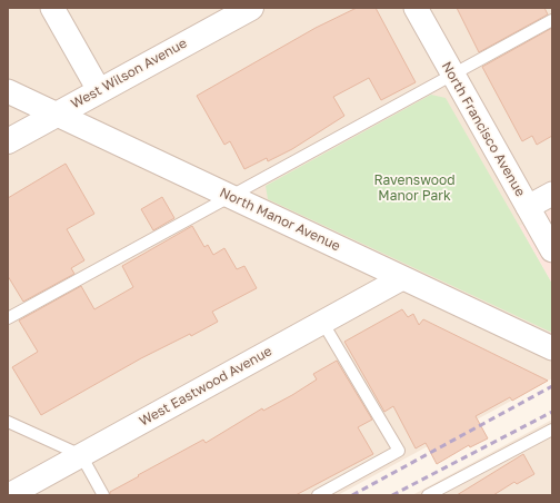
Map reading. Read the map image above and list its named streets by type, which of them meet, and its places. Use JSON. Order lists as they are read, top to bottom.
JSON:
{
  "streets": {
    "street": [
      "West Wilson Avenue",
      "North Francisco Avenue",
      "North Manor Avenue",
      "West Eastwood Avenue"
    ]
  },
  "crossings": [
    ["West Wilson Avenue", "North Manor Avenue"],
    ["North Manor Avenue", "West Eastwood Avenue"]
  ],
  "parks": ["Ravenswood Manor Park"]
}
